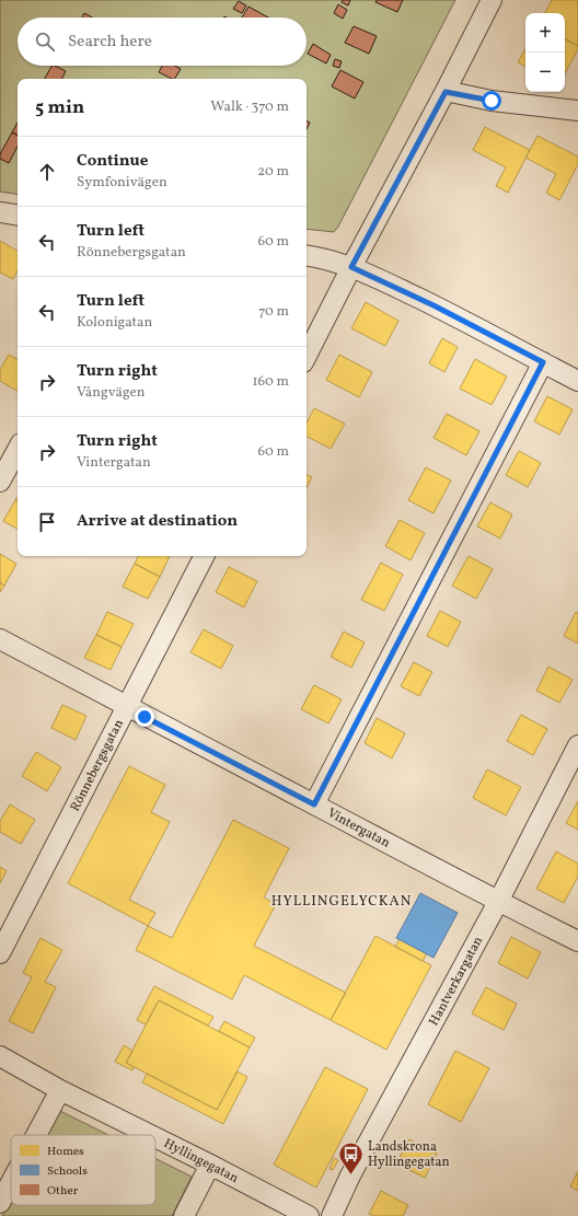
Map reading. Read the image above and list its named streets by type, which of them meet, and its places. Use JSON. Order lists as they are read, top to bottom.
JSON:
{
  "streets": {
    "street": [
      "Rönnebergsgatan",
      "Vintergatan",
      "Hantverkargatan",
      "Hyllingegatan"
    ]
  },
  "crossings": [
    ["Rönnebergsgatan", "Vintergatan"],
    ["Vintergatan", "Hantverkargatan"]
  ],
  "districts": ["HYLLINGELYCKAN"],
  "places": {
    "bus stop": ["Landskrona Hyllingegatan"]
  },
  "legend": ["Homes", "Schools", "Other"],
  "page": {
    "map_buttons": ["+", "−"],
    "search": "Search here",
    "heading": ["5 min", "Walk · 370 m"],
    "list": [
      ["Continue", "Symfonivägen", "20 m"],
      ["Turn left", "Rönnebergsgatan", "60 m"],
      ["Turn left", "Kolonigatan", "70 m"],
      ["Turn right", "Vångvägen", "160 m"],
      ["Turn right", "Vintergatan", "60 m"],
      "Arrive at destination"
    ]
  }
}
